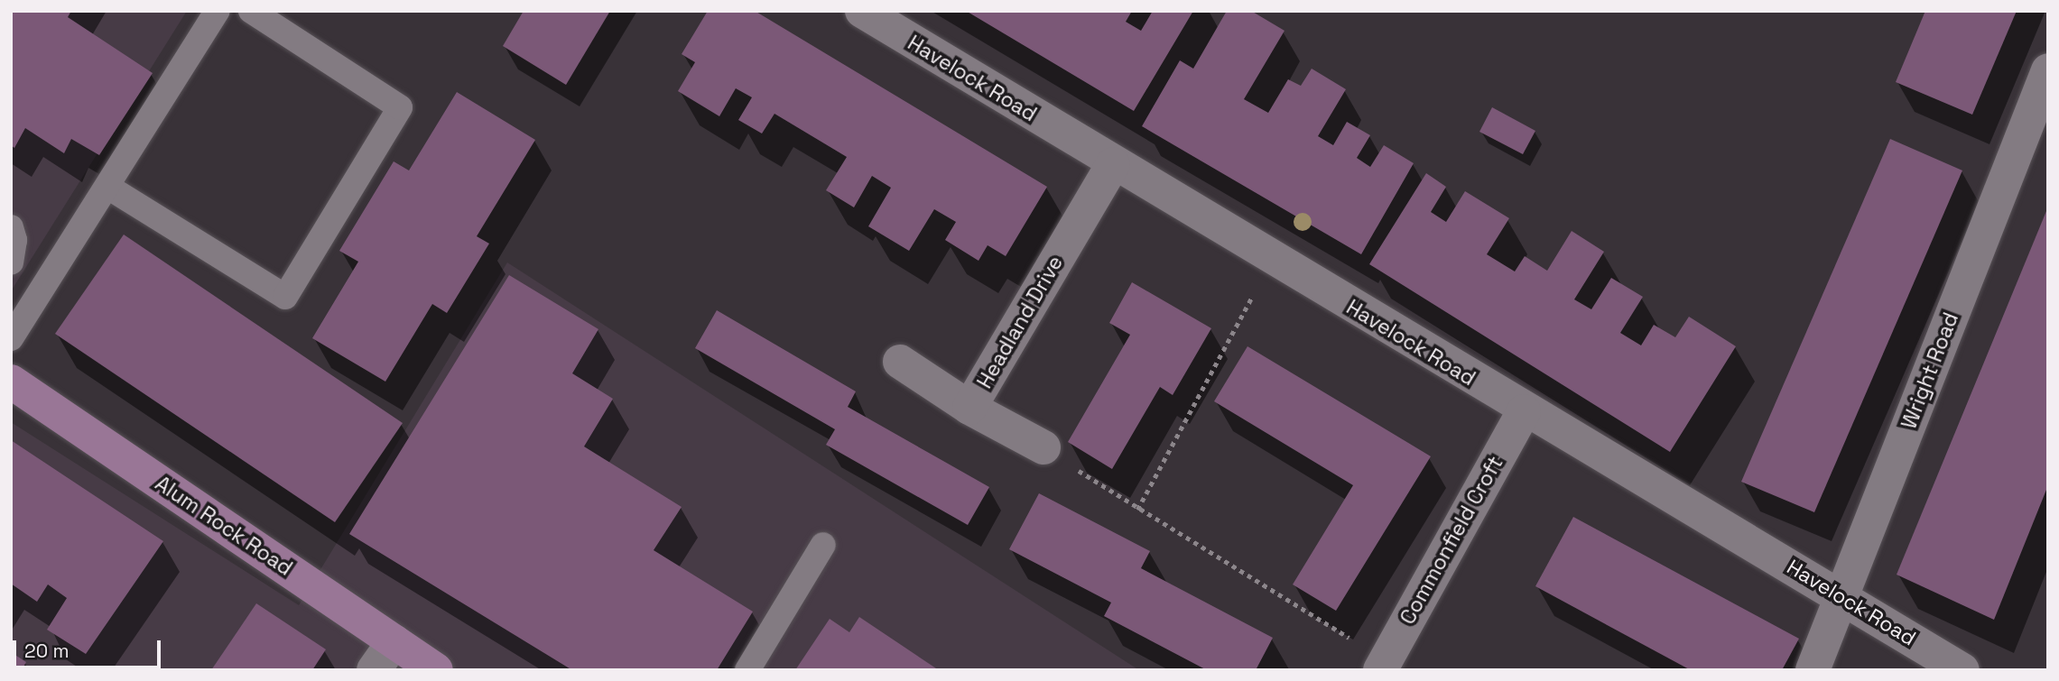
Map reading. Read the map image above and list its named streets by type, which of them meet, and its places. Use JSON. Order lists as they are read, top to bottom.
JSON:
{
  "streets": {
    "street": [
      "Havelock Road",
      "Headland Drive",
      "Wright Road",
      "Alum Rock Road",
      "Commonfield Croft"
    ]
  },
  "crossings": [
    ["Havelock Road", "Headland Drive"],
    ["Havelock Road", "Wright Road"],
    ["Havelock Road", "Commonfield Croft"]
  ],
  "scale_bar": "20 m"
}
